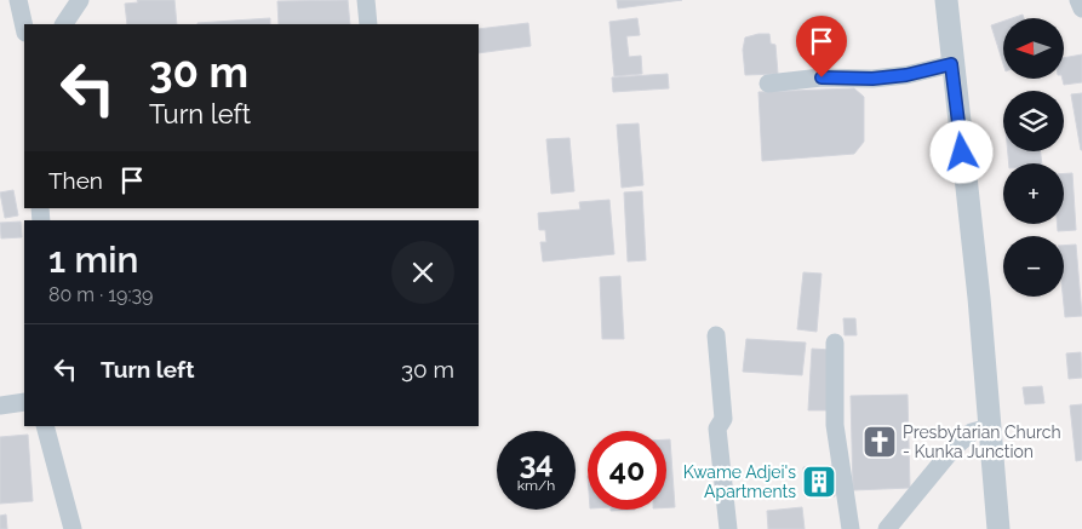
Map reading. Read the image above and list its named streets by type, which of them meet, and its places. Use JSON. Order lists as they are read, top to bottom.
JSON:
{
  "places": {
    "church": ["Presbytarian Church - Kunka Junction"],
    "building": ["Kwame Adjei's Apartments"]
  },
  "north": "left",
  "page": {
    "map_buttons": ["+", "−"],
    "turn": ["30 m", "Turn left"],
    "then": "Then",
    "heading": ["1 min", "80 m · 19:39"],
    "list": [
      {
        "name": "Turn left",
        "value": "30 m"
      }
    ],
    "speed": "34 km/h",
    "limit": "40"
  }
}
